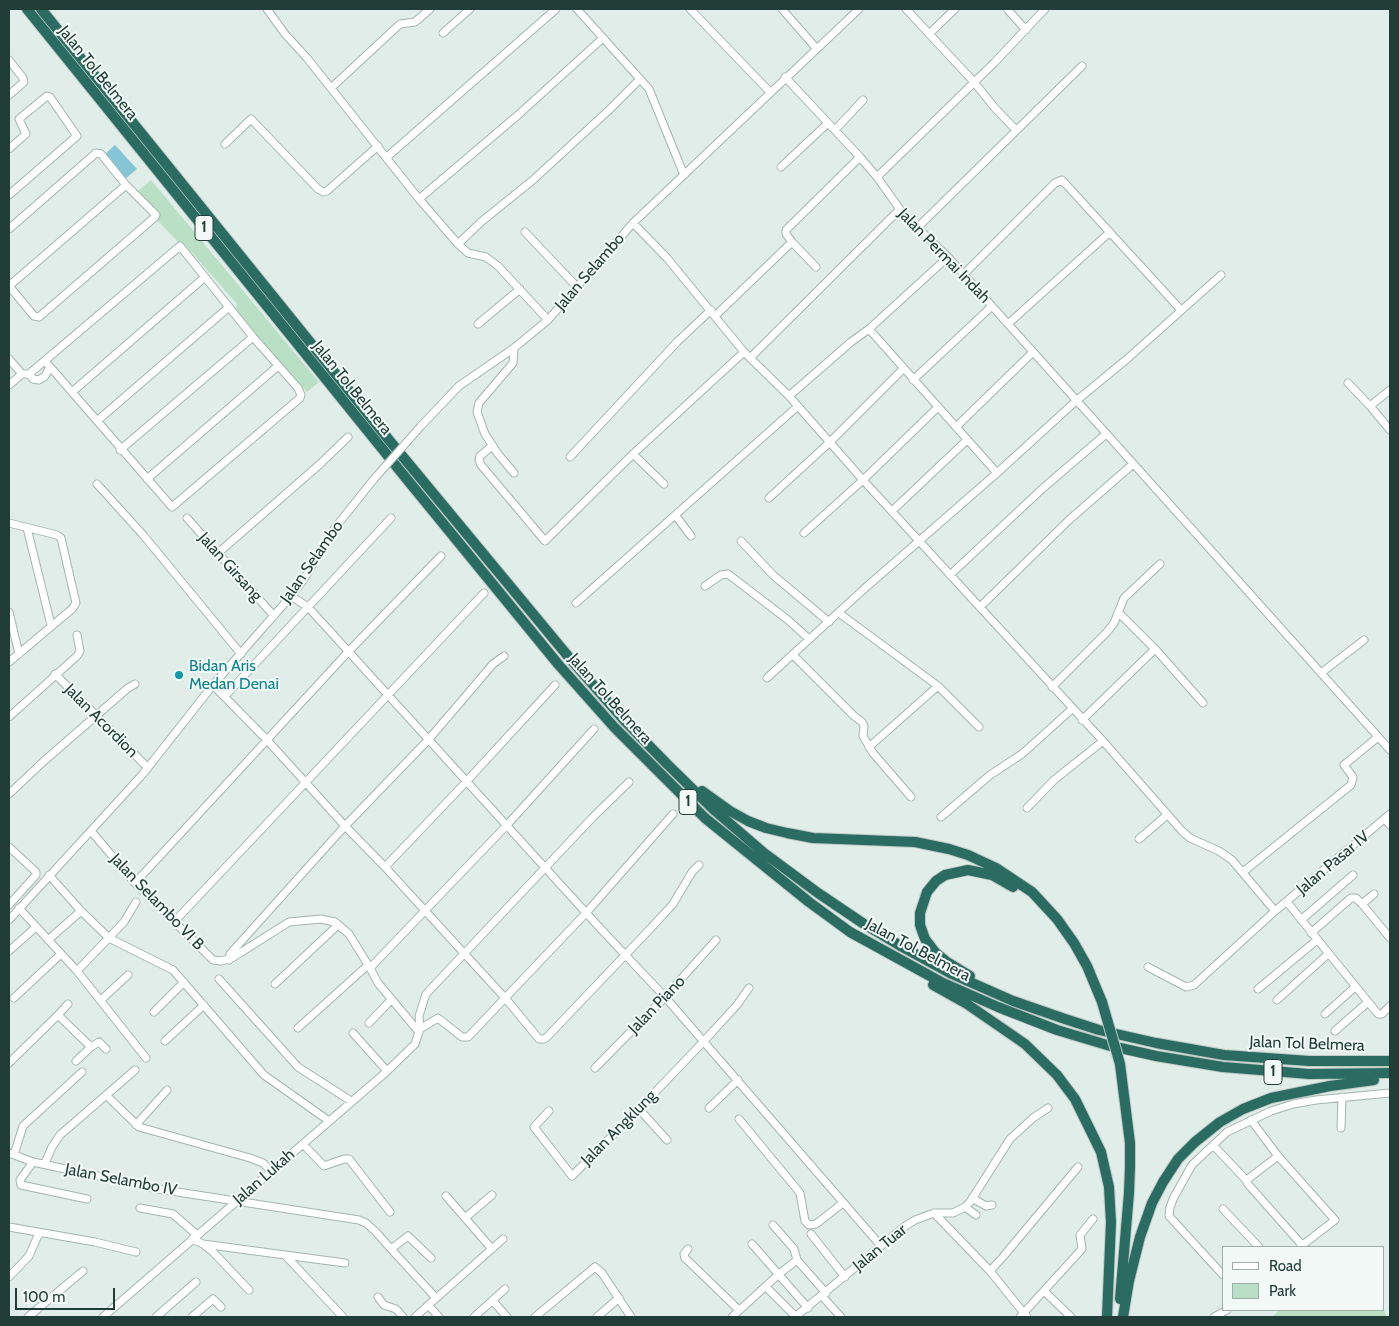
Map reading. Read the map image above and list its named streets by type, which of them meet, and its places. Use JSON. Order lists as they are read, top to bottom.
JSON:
{
  "streets": {
    "highway": ["Jalan Tol Belmera", "1"],
    "street": [
      "Jalan Permai Indah",
      "Jalan Selambo",
      "Jalan Girsang",
      "Jalan Acordion",
      "Jalan Pasar IV",
      "Jalan Selambo VI B",
      "Jalan Piano",
      "Jalan Angklung",
      "Jalan Lukah",
      "Jalan Selambo IV",
      "Jalan Tuar"
    ]
  },
  "crossings": [
    ["Jalan Permai Indah", "Jalan Selambo"],
    ["Jalan Selambo", "Jalan Girsang"],
    ["Jalan Selambo", "Jalan Acordion"],
    ["Jalan Selambo", "Jalan Selambo VI B"],
    ["Jalan Lukah", "Jalan Selambo IV"]
  ],
  "places": ["Bidan Aris Medan Denai"],
  "legend": ["Road", "Park"],
  "scale_bar": "100 m"
}
